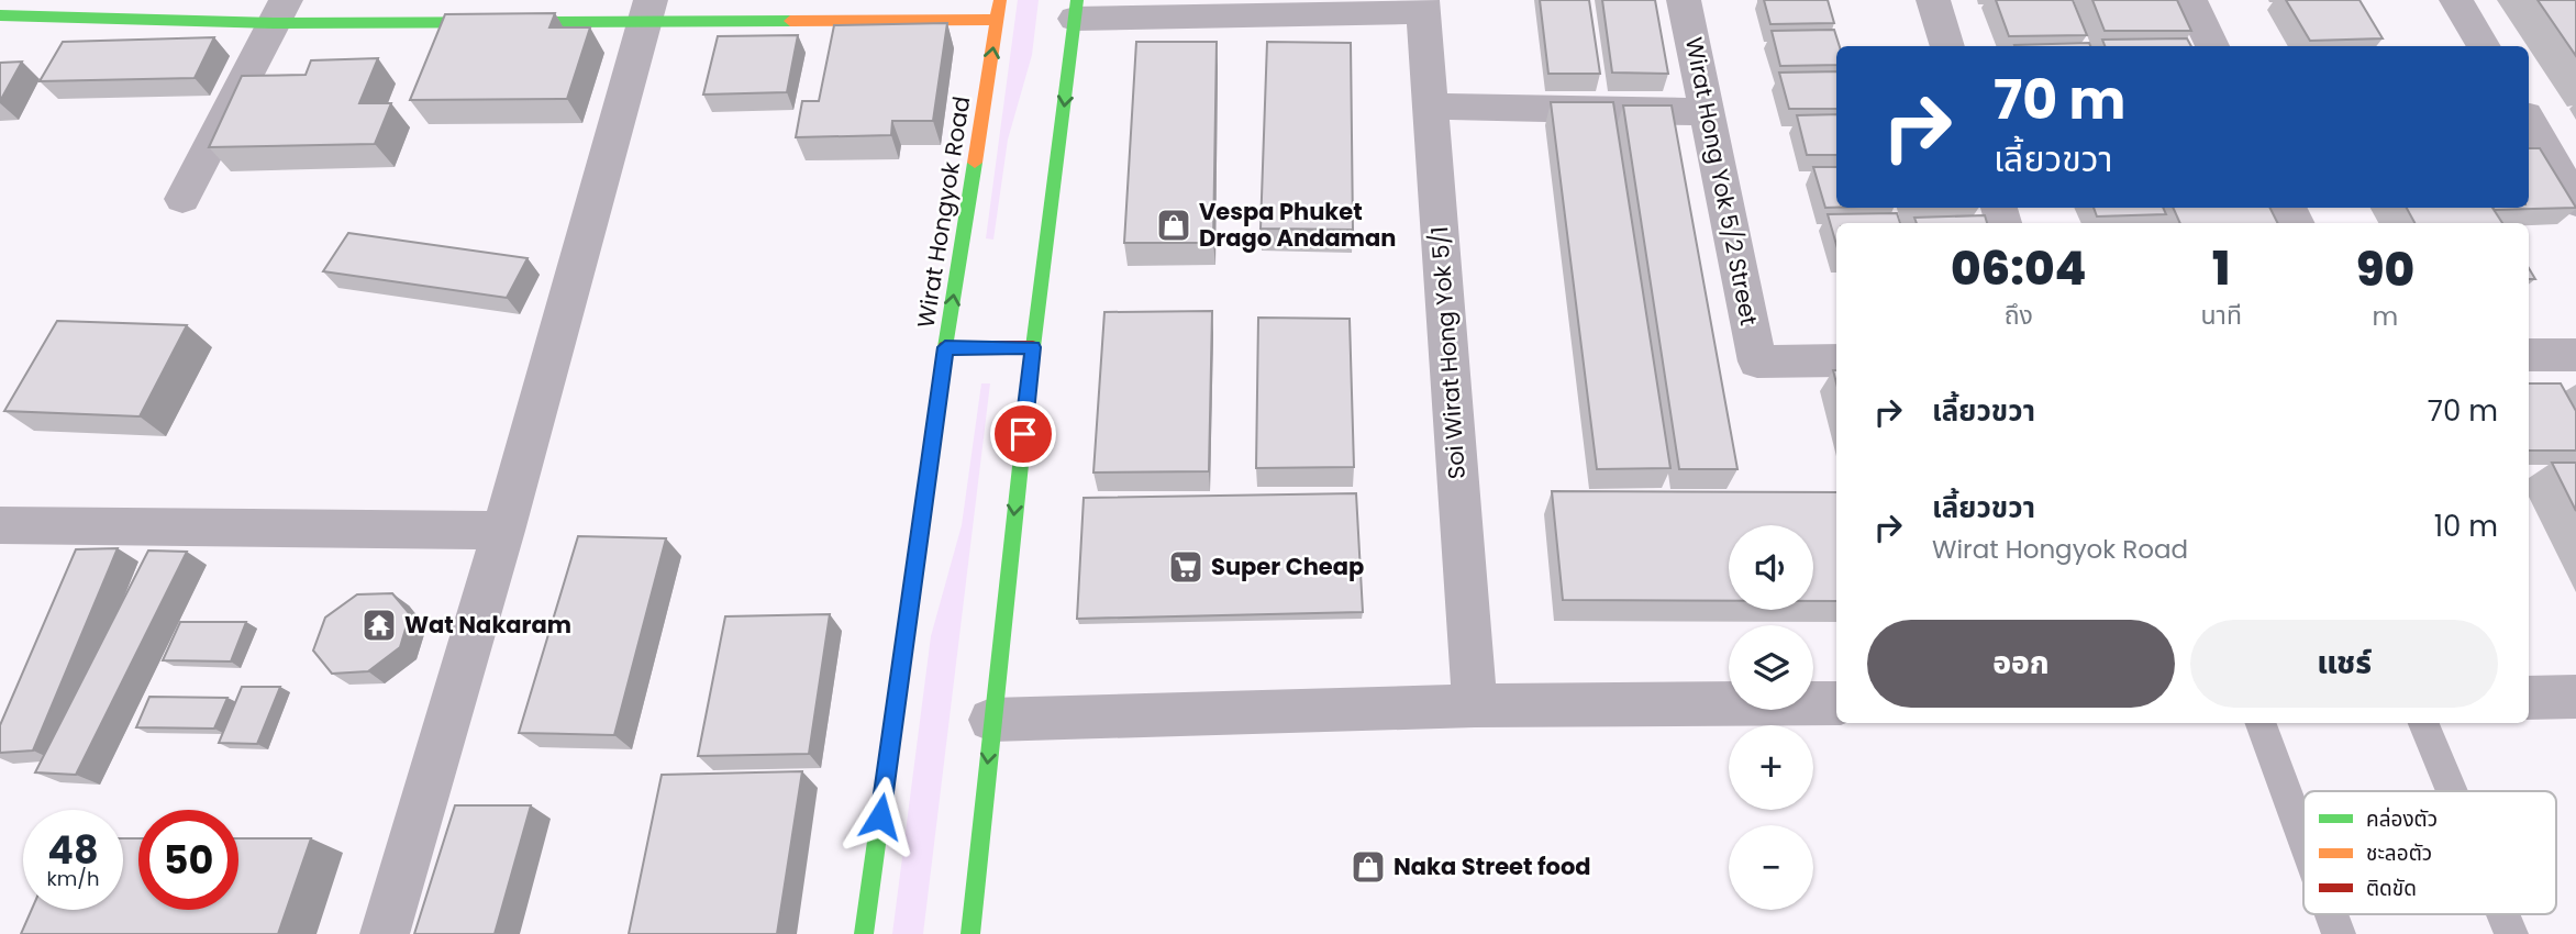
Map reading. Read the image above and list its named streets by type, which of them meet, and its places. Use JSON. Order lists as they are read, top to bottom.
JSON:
{
  "streets": {
    "main road": ["Wirat Hongyok Road"],
    "street": ["Wirat Hong Yok 5/2 Street", "Soi Wirat Hong Yok 5/1"]
  },
  "places": {
    "shop": ["Vespa Phuket Drago Andaman", "Naka Street food"],
    "supermarket": ["Super Cheap"],
    "temple": ["Wat Nakaram"]
  },
  "legend": ["คล่องตัว", "ชะลอตัว", "ติดขัด"],
  "page": {
    "turn": ["70 m", "เลี้ยวขวา"],
    "eta": [
      "06:04",
      "ถึง",
      "1",
      "นาที",
      "90",
      "m"
    ],
    "list": [
      {
        "name": "เลี้ยวขวา",
        "value": "70 m"
      },
      {
        "name": "เลี้ยวขวา",
        "note": "Wirat Hongyok Road",
        "value": "10 m"
      }
    ],
    "map_buttons": ["+", "−"],
    "buttons": ["ออก", "แชร์"],
    "speed": "48 km/h",
    "limit": "50"
  }
}
